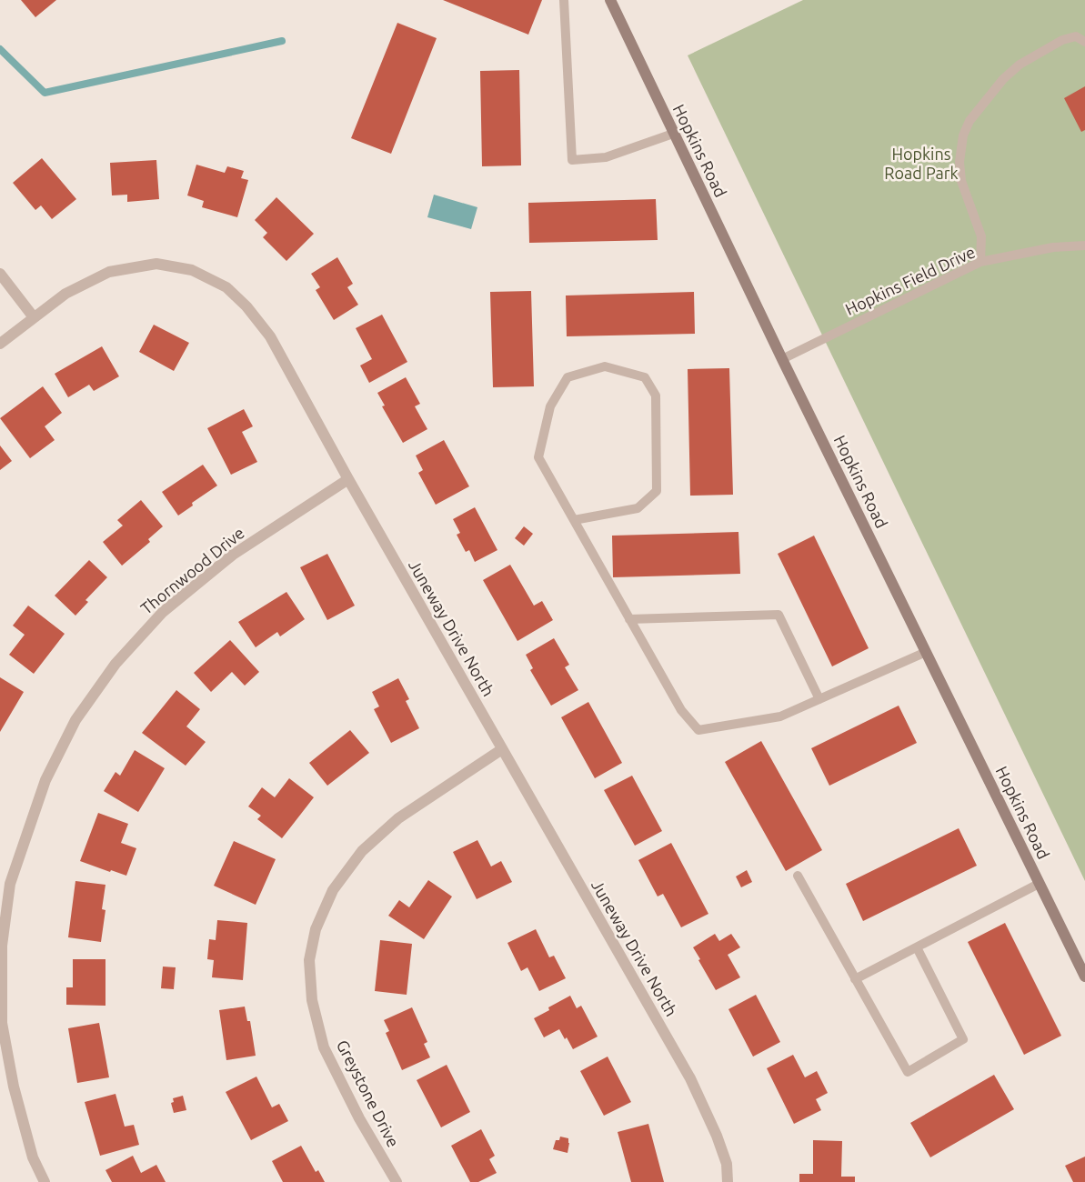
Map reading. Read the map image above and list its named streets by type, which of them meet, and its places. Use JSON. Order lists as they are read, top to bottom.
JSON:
{
  "streets": {
    "street": [
      "Hopkins Road",
      "Thornwood Drive",
      "Juneway Drive North",
      "Greystone Drive"
    ],
    "lane": ["Hopkins Field Drive"]
  },
  "crossings": [
    ["Hopkins Road", "Hopkins Field Drive"],
    ["Thornwood Drive", "Juneway Drive North"],
    ["Juneway Drive North", "Greystone Drive"]
  ],
  "parks": ["Hopkins Road Park"]
}
